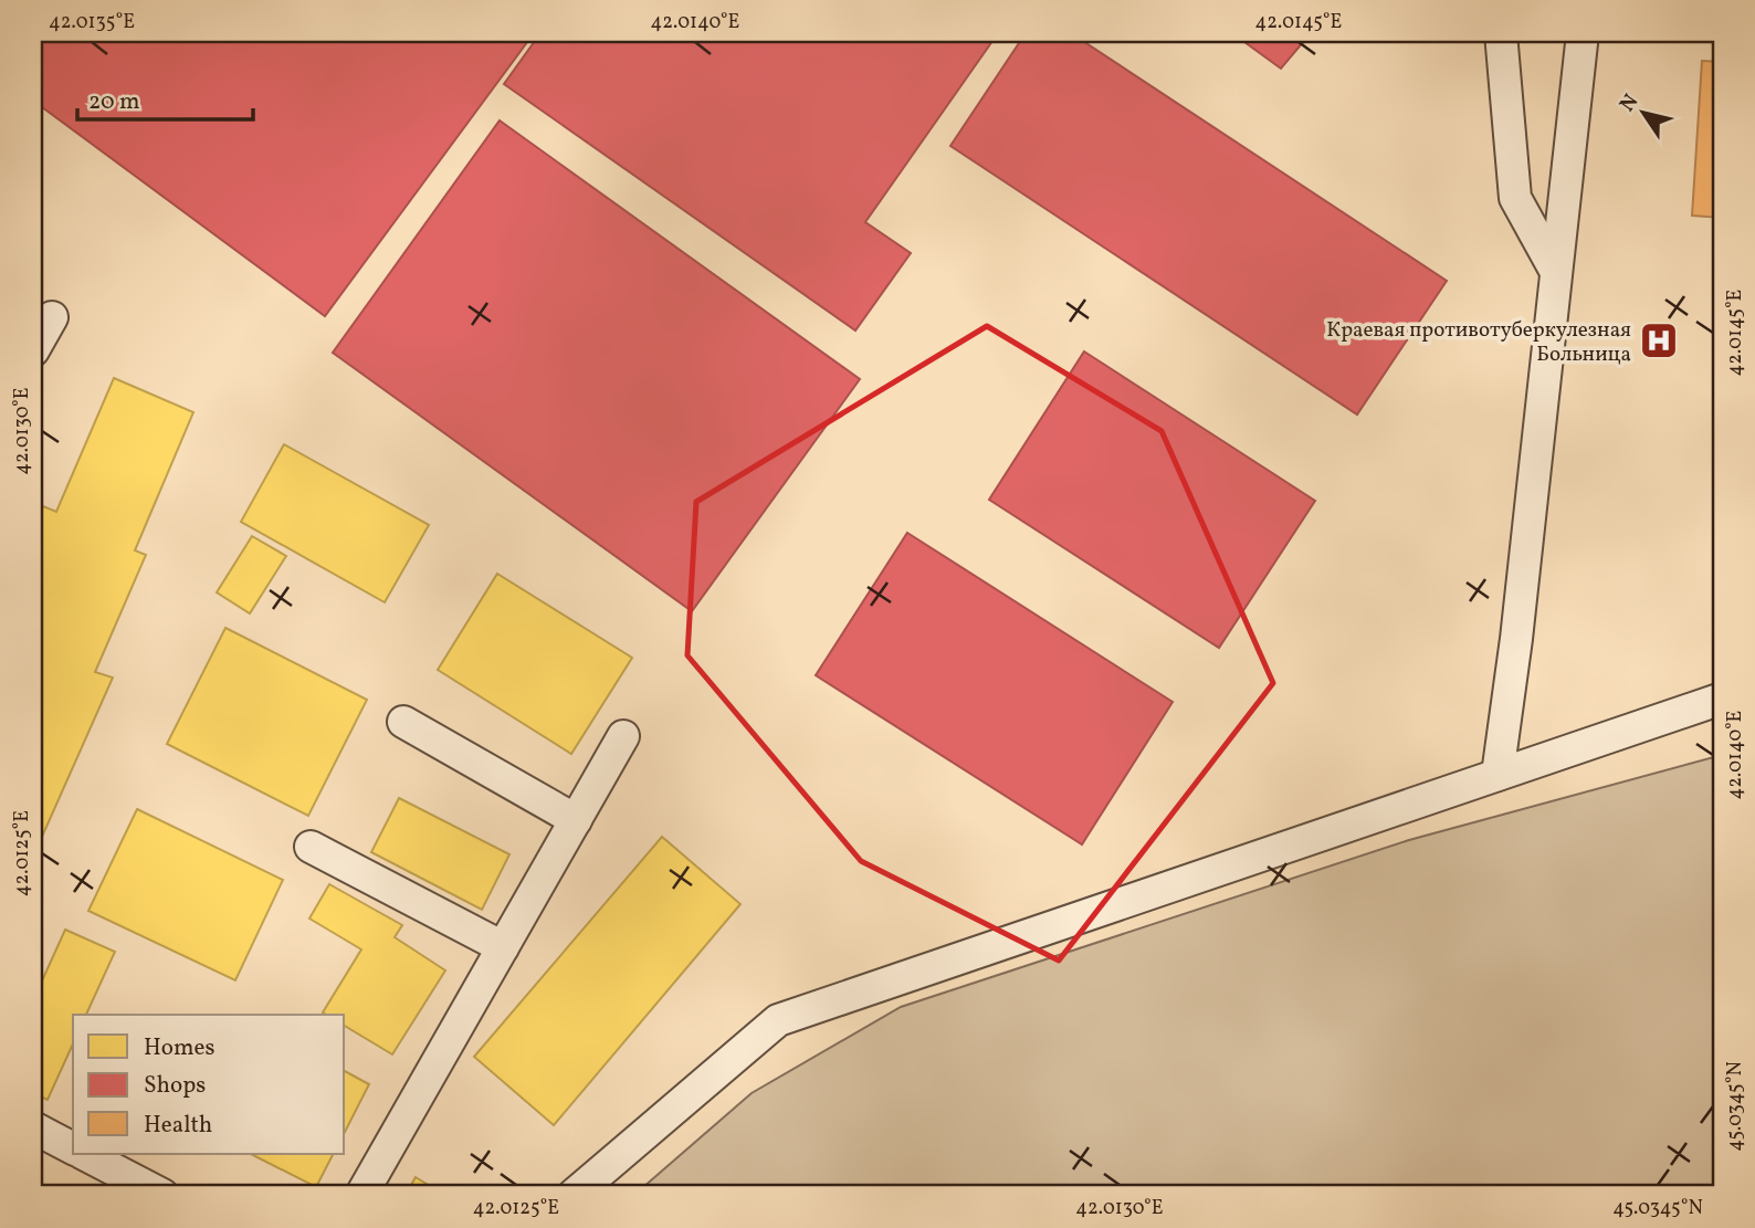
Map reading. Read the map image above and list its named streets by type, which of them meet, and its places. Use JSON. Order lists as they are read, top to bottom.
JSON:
{
  "places": {
    "hospital": ["Краевая противотуберкулезная Больница"]
  },
  "legend": ["Homes", "Shops", "Health"],
  "scale_bar": "20 m",
  "north": "top left",
  "coordinates": [
    "42.0135°E",
    "42.0140°E",
    "42.0145°E",
    "42.0130°E",
    "42.0125°E",
    "45.0345°N"
  ]
}
